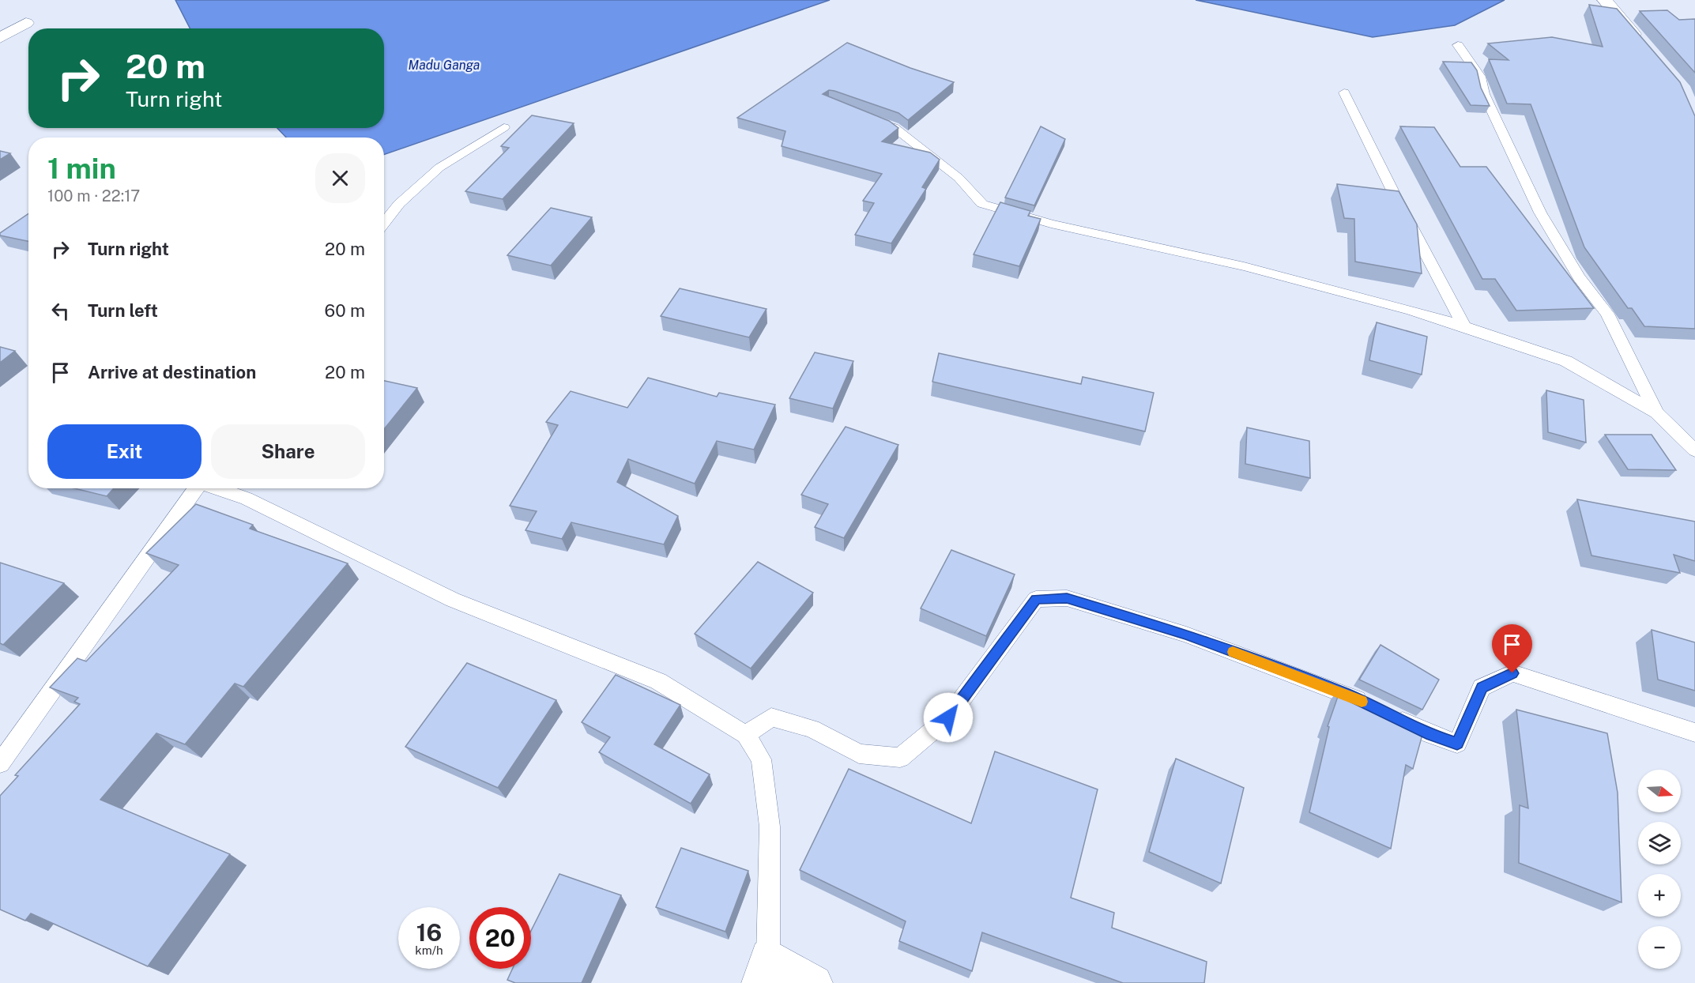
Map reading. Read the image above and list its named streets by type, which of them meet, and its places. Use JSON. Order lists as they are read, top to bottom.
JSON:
{
  "water": ["Madu Ganga"],
  "north": "right",
  "page": {
    "turn": ["20 m", "Turn right"],
    "heading": ["1 min", "100 m · 22:17"],
    "list": [
      {
        "name": "Turn right",
        "value": "20 m"
      },
      {
        "name": "Turn left",
        "value": "60 m"
      },
      {
        "name": "Arrive at destination",
        "value": "20 m"
      }
    ],
    "buttons": ["Exit", "Share"],
    "map_buttons": ["+", "−"],
    "speed": "16 km/h",
    "limit": "20"
  }
}
